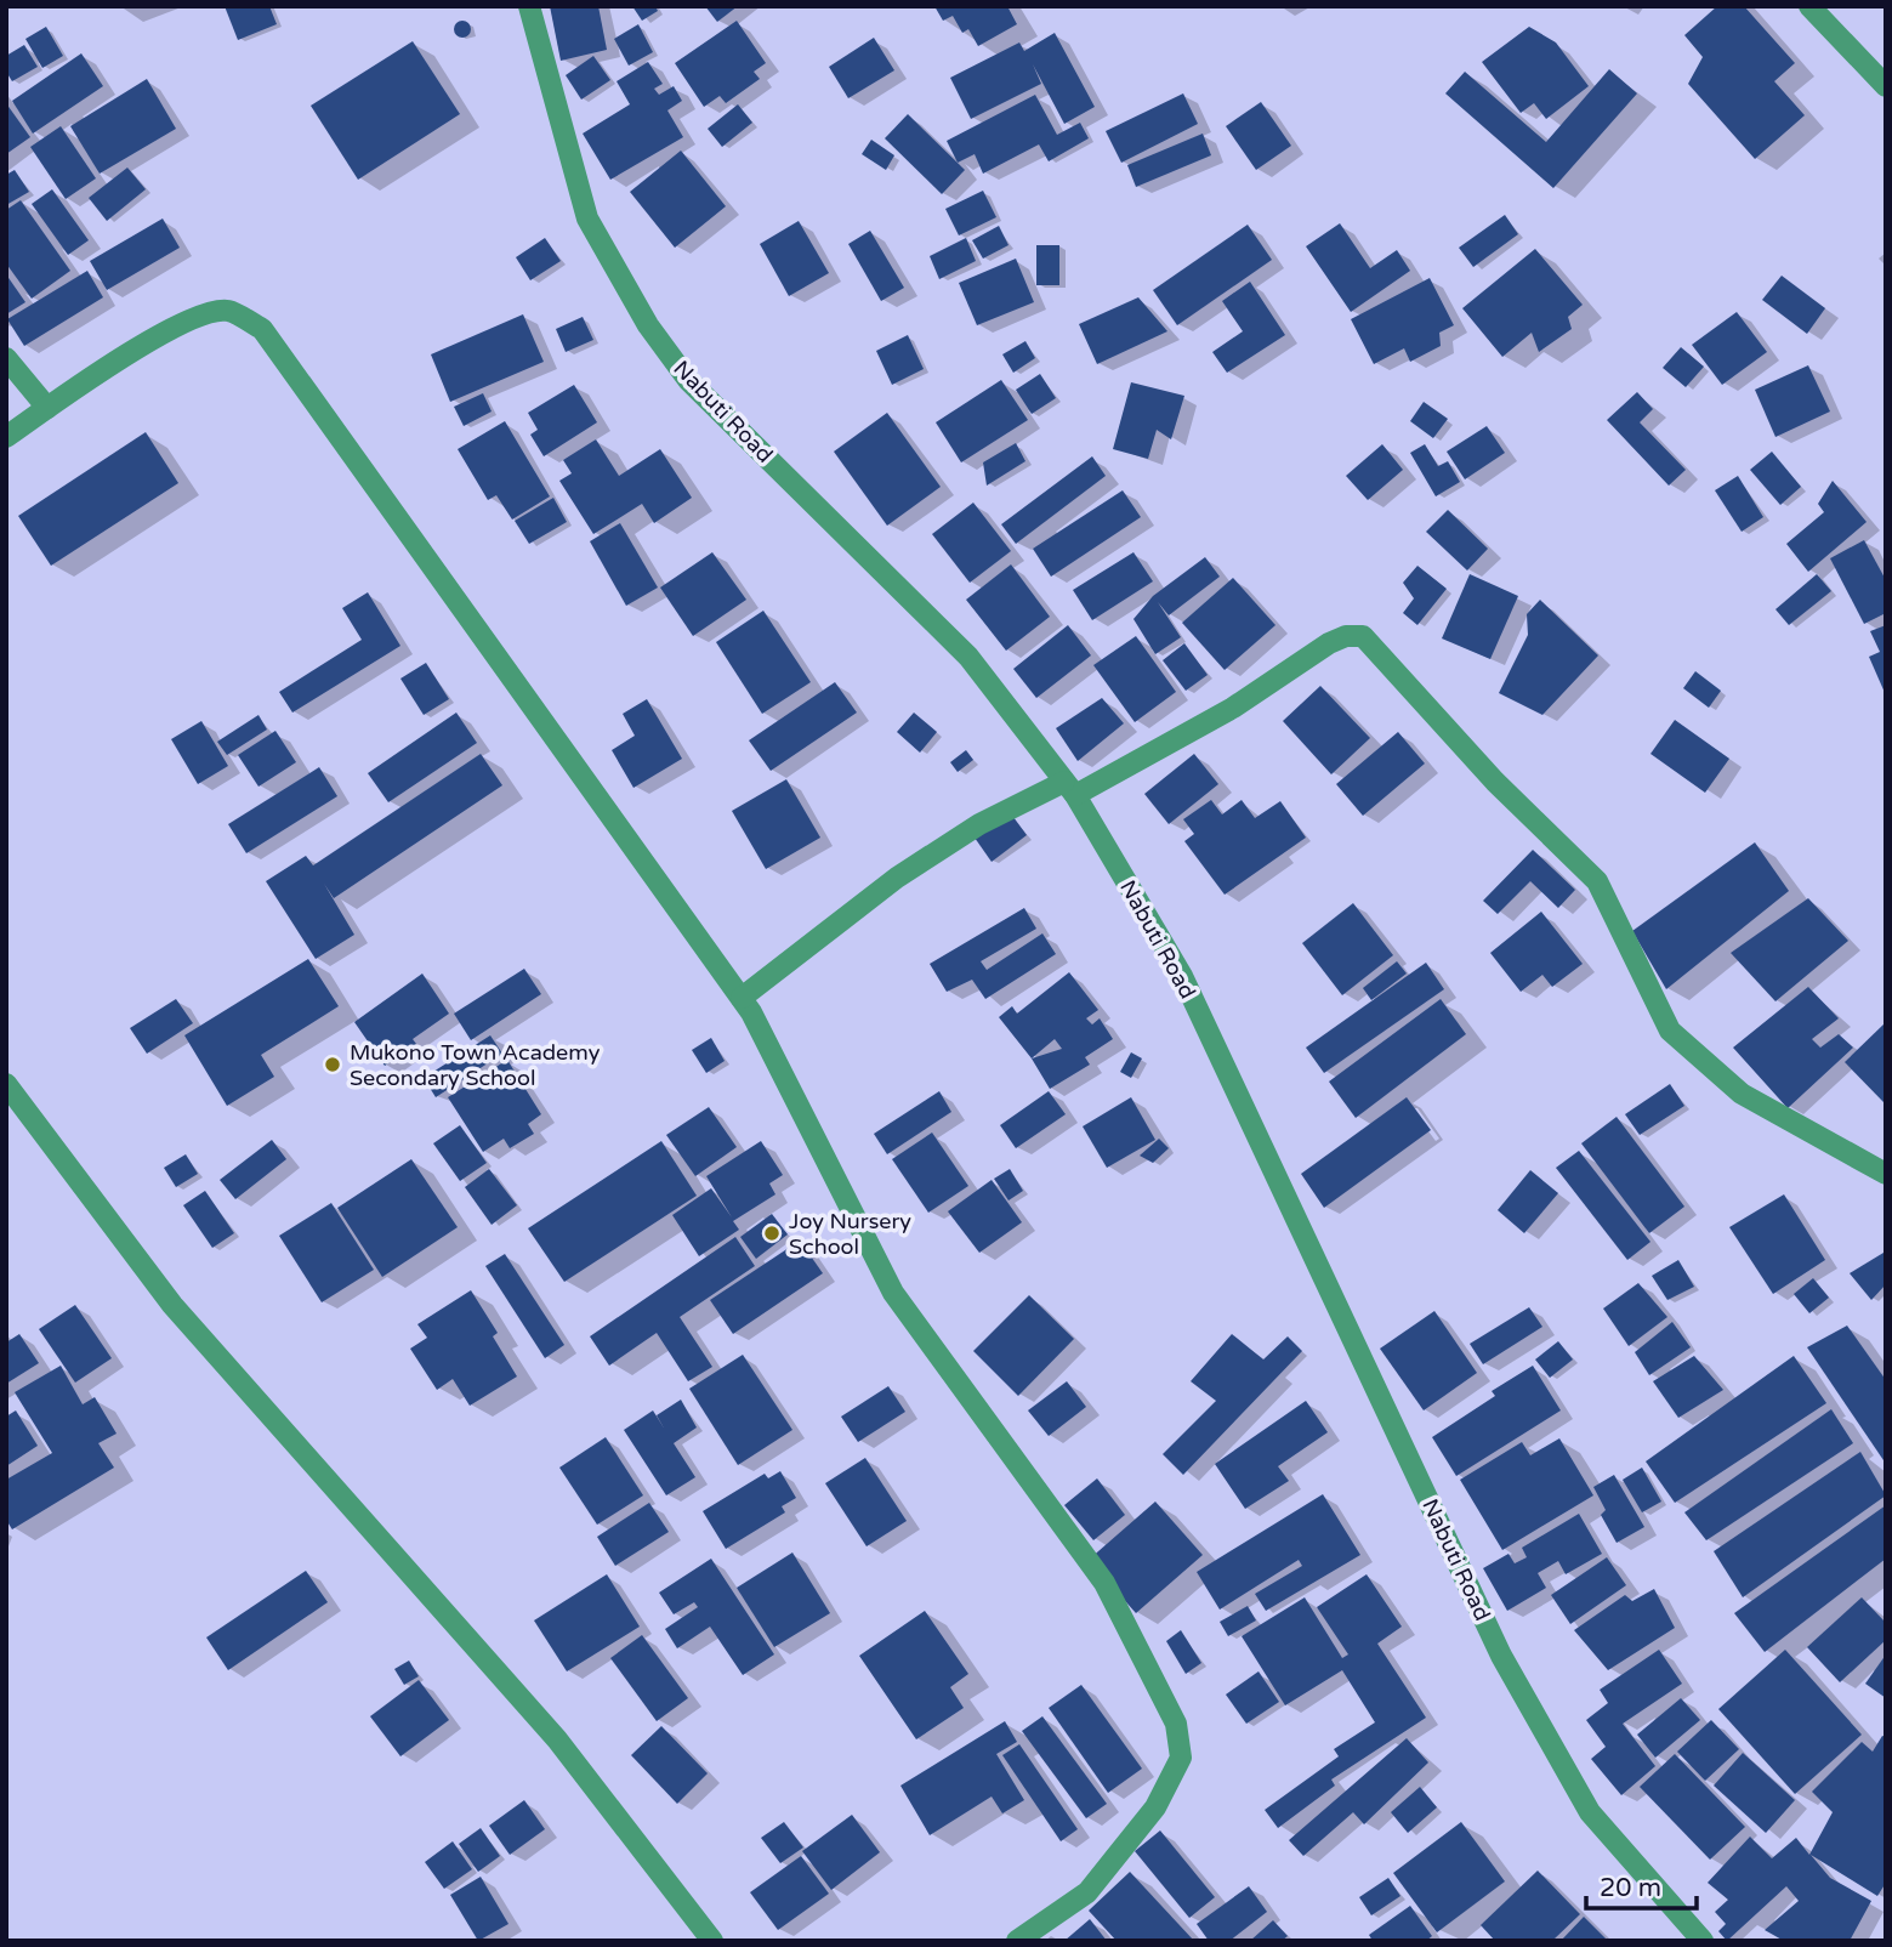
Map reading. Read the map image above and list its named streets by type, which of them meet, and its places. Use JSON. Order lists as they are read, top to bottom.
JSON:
{
  "streets": {
    "street": ["Nabuti Road"]
  },
  "places": ["Mukono Town Academy Secondary School", "Joy Nursery School"],
  "scale_bar": "20 m"
}
